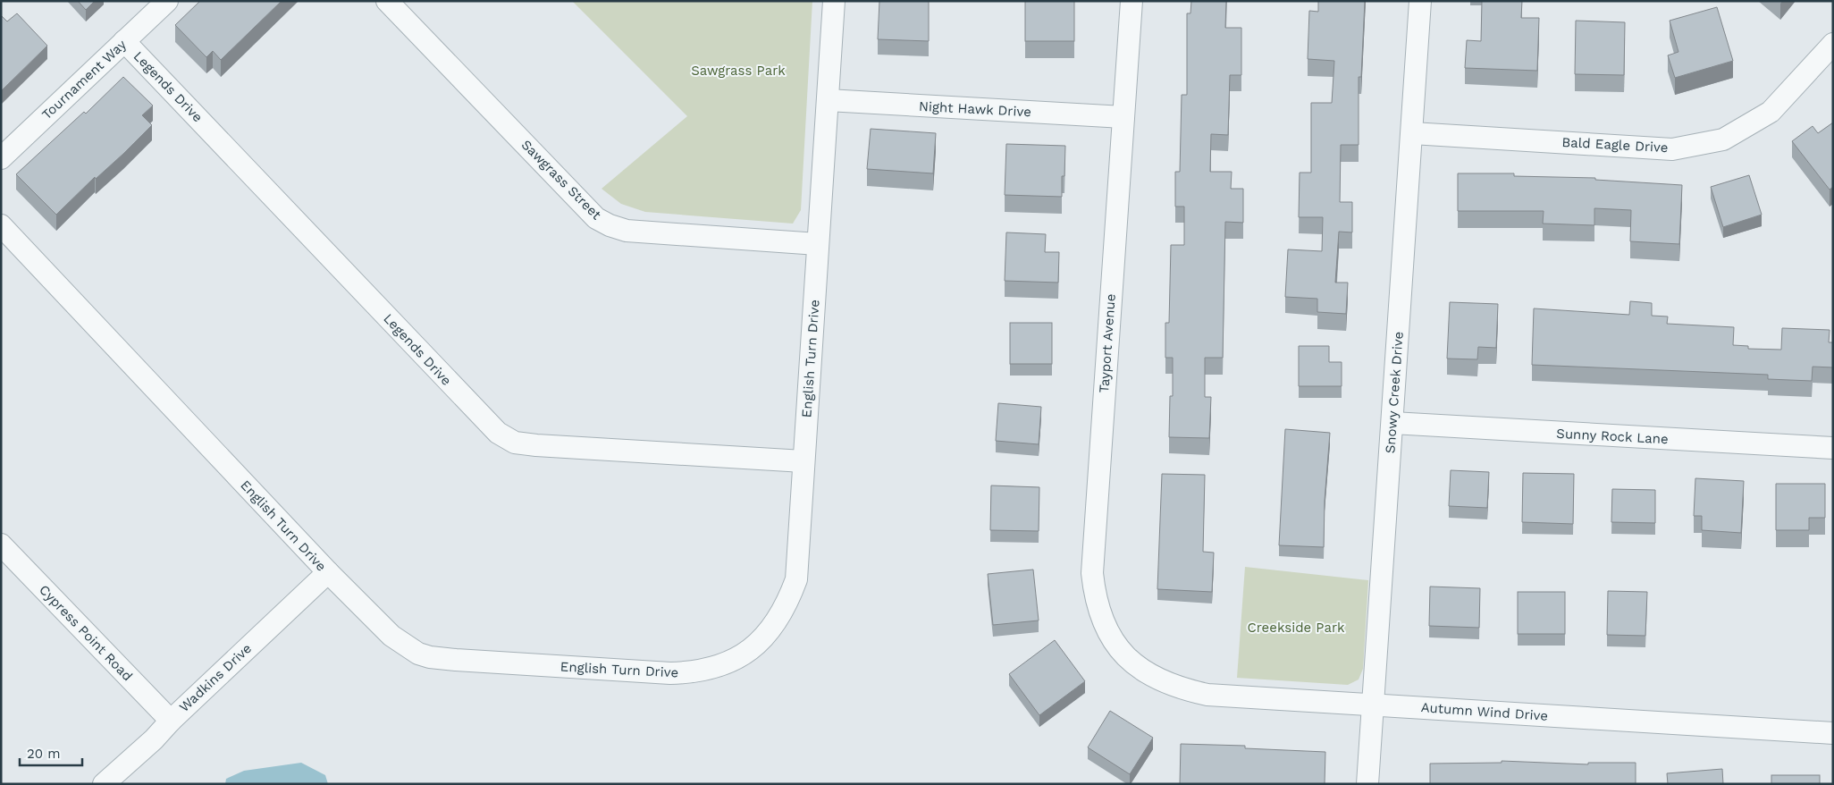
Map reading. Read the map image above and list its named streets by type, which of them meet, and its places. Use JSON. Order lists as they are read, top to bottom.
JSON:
{
  "streets": {
    "street": [
      "Tournament Way",
      "Legends Drive",
      "Night Hawk Drive",
      "Bald Eagle Drive",
      "Sawgrass Street",
      "Tayport Avenue",
      "English Turn Drive",
      "Snowy Creek Drive",
      "Sunny Rock Lane",
      "Cypress Point Road",
      "Wadkins Drive",
      "Autumn Wind Drive"
    ]
  },
  "crossings": [
    ["Tournament Way", "Legends Drive"],
    ["Legends Drive", "English Turn Drive"],
    ["Night Hawk Drive", "Tayport Avenue"],
    ["Night Hawk Drive", "English Turn Drive"],
    ["Bald Eagle Drive", "Snowy Creek Drive"],
    ["Sawgrass Street", "English Turn Drive"],
    ["Tayport Avenue", "Autumn Wind Drive"],
    ["English Turn Drive", "Wadkins Drive"],
    ["Snowy Creek Drive", "Sunny Rock Lane"],
    ["Snowy Creek Drive", "Autumn Wind Drive"],
    ["Cypress Point Road", "Wadkins Drive"]
  ],
  "parks": ["Sawgrass Park", "Creekside Park"],
  "scale_bar": "20 m"
}
